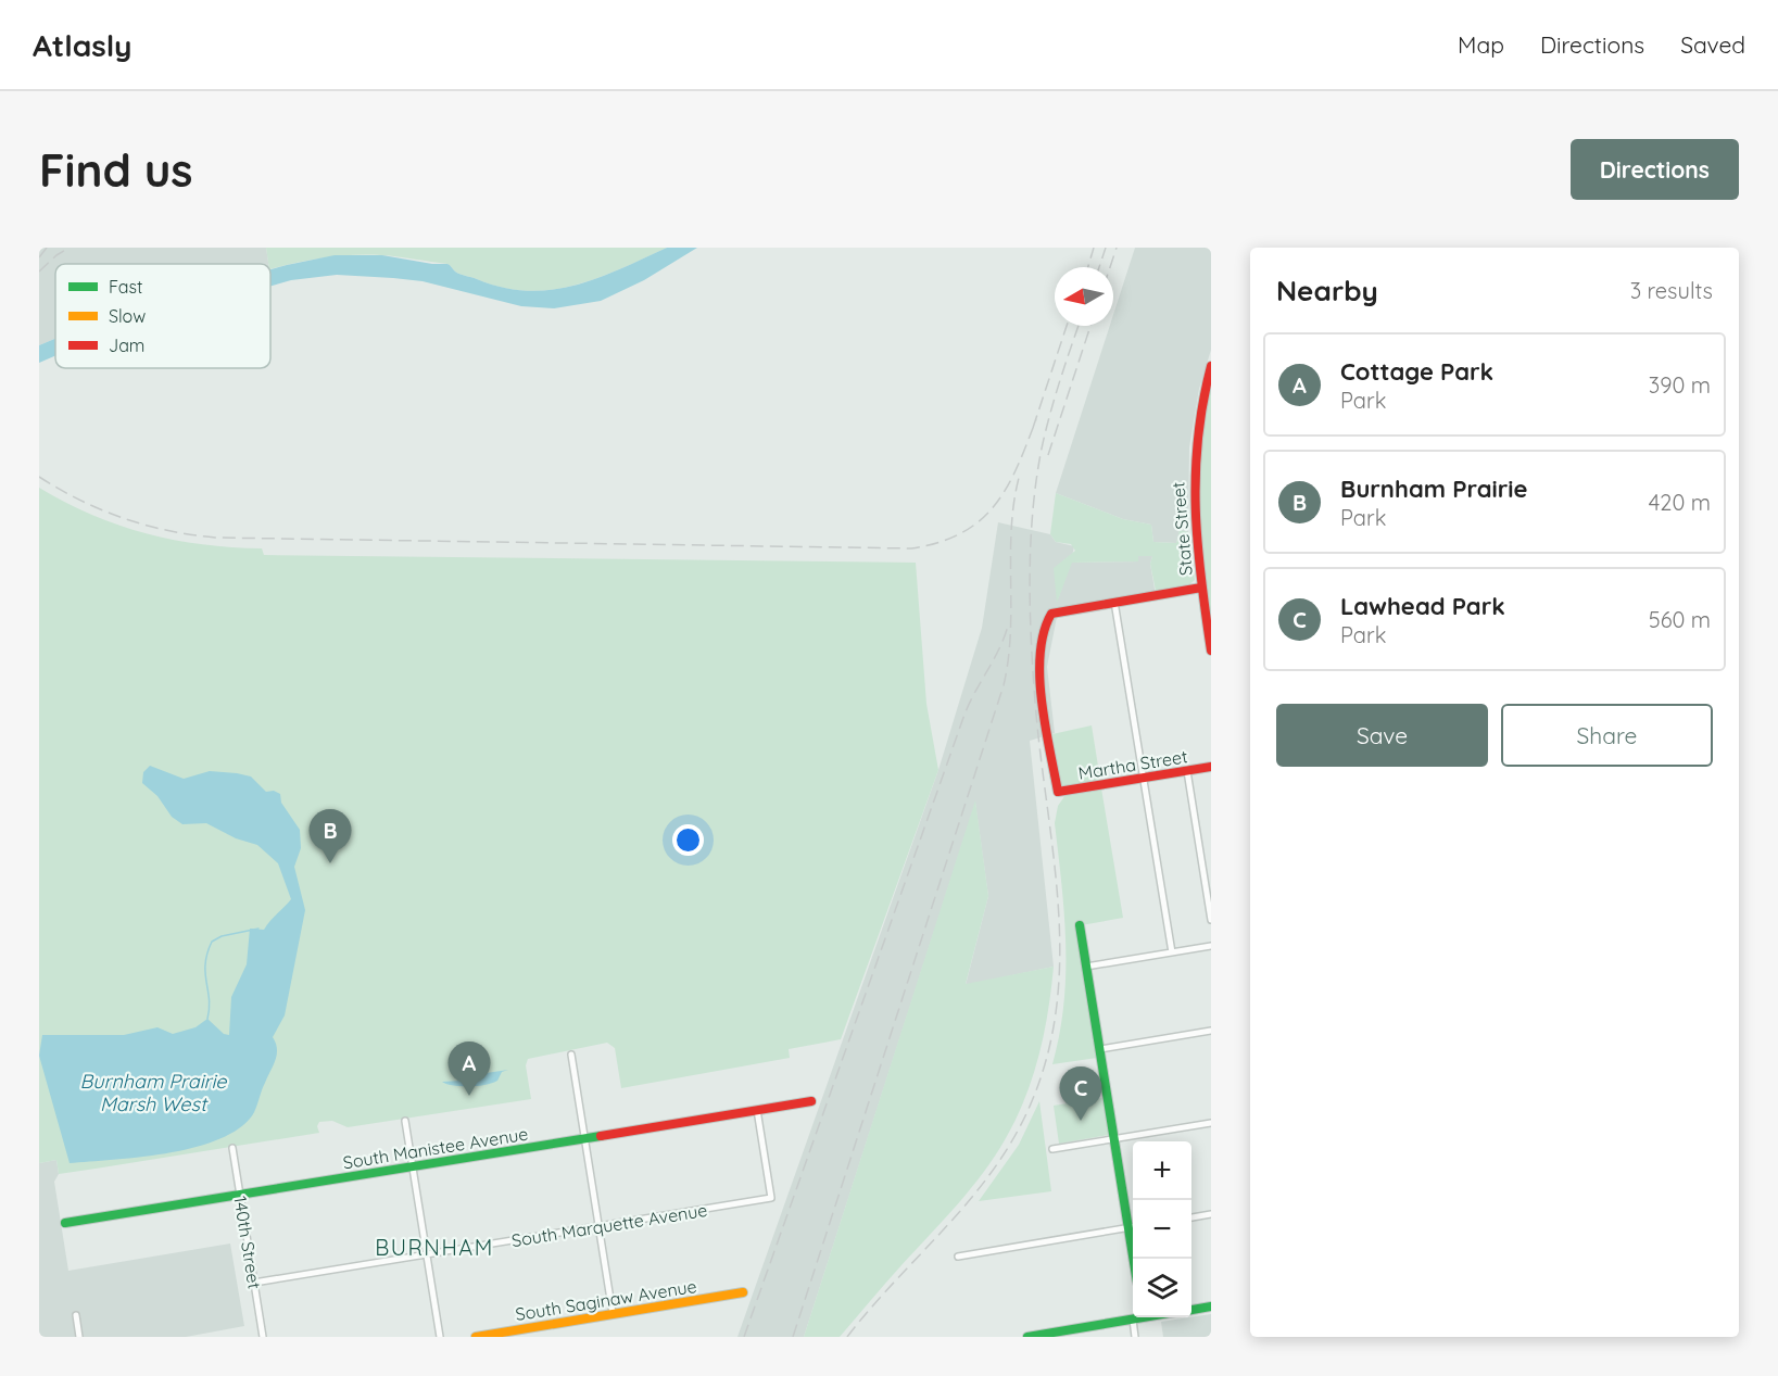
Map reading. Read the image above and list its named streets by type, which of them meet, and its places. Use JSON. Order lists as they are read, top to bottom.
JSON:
{
  "streets": {
    "street": [
      "State Street",
      "Martha Street",
      "South Manistee Avenue",
      "South Marquette Avenue",
      "140th Street",
      "South Saginaw Avenue"
    ]
  },
  "crossings": [
    ["South Manistee Avenue", "South Marquette Avenue"],
    ["South Manistee Avenue", "140th Street"],
    ["South Marquette Avenue", "140th Street"]
  ],
  "districts": ["BURNHAM"],
  "water": ["Burnham Prairie Marsh West"],
  "legend": ["Fast", "Slow", "Jam"],
  "north": "left",
  "page": {
    "header": "Atlasly",
    "nav": ["Map", "Directions", "Saved"],
    "buttons": [
      "Directions",
      ["Save", "Share"]
    ],
    "title": "Find us",
    "heading": ["Nearby", "3 results"],
    "list": [
      {
        "mark": "A",
        "name": "Cottage Park",
        "note": "Park",
        "value": "390 m"
      },
      {
        "mark": "B",
        "name": "Burnham Prairie",
        "note": "Park",
        "value": "420 m"
      },
      {
        "mark": "C",
        "name": "Lawhead Park",
        "note": "Park",
        "value": "560 m"
      }
    ],
    "pins": ["B", "A", "C"],
    "map_buttons": ["+", "−"]
  }
}
